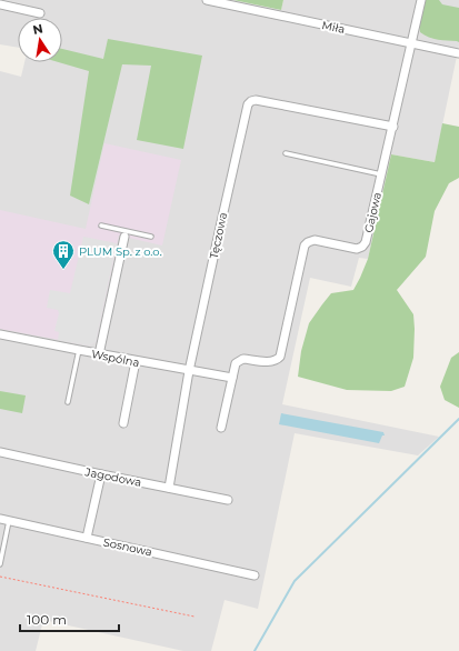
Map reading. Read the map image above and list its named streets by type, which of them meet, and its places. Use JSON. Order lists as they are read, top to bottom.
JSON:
{
  "streets": {
    "street": [
      "Miła",
      "Gajowa",
      "Tęczowa",
      "Wspólna",
      "Jagodowa",
      "Sosnowa"
    ]
  },
  "crossings": [
    ["Miła", "Gajowa"],
    ["Gajowa", "Tęczowa"],
    ["Gajowa", "Wspólna"],
    ["Tęczowa", "Wspólna"],
    ["Tęczowa", "Jagodowa"]
  ],
  "places": {
    "building": ["PLUM Sp. z o.o."]
  },
  "scale_bar": "100 m",
  "north": "top"
}
